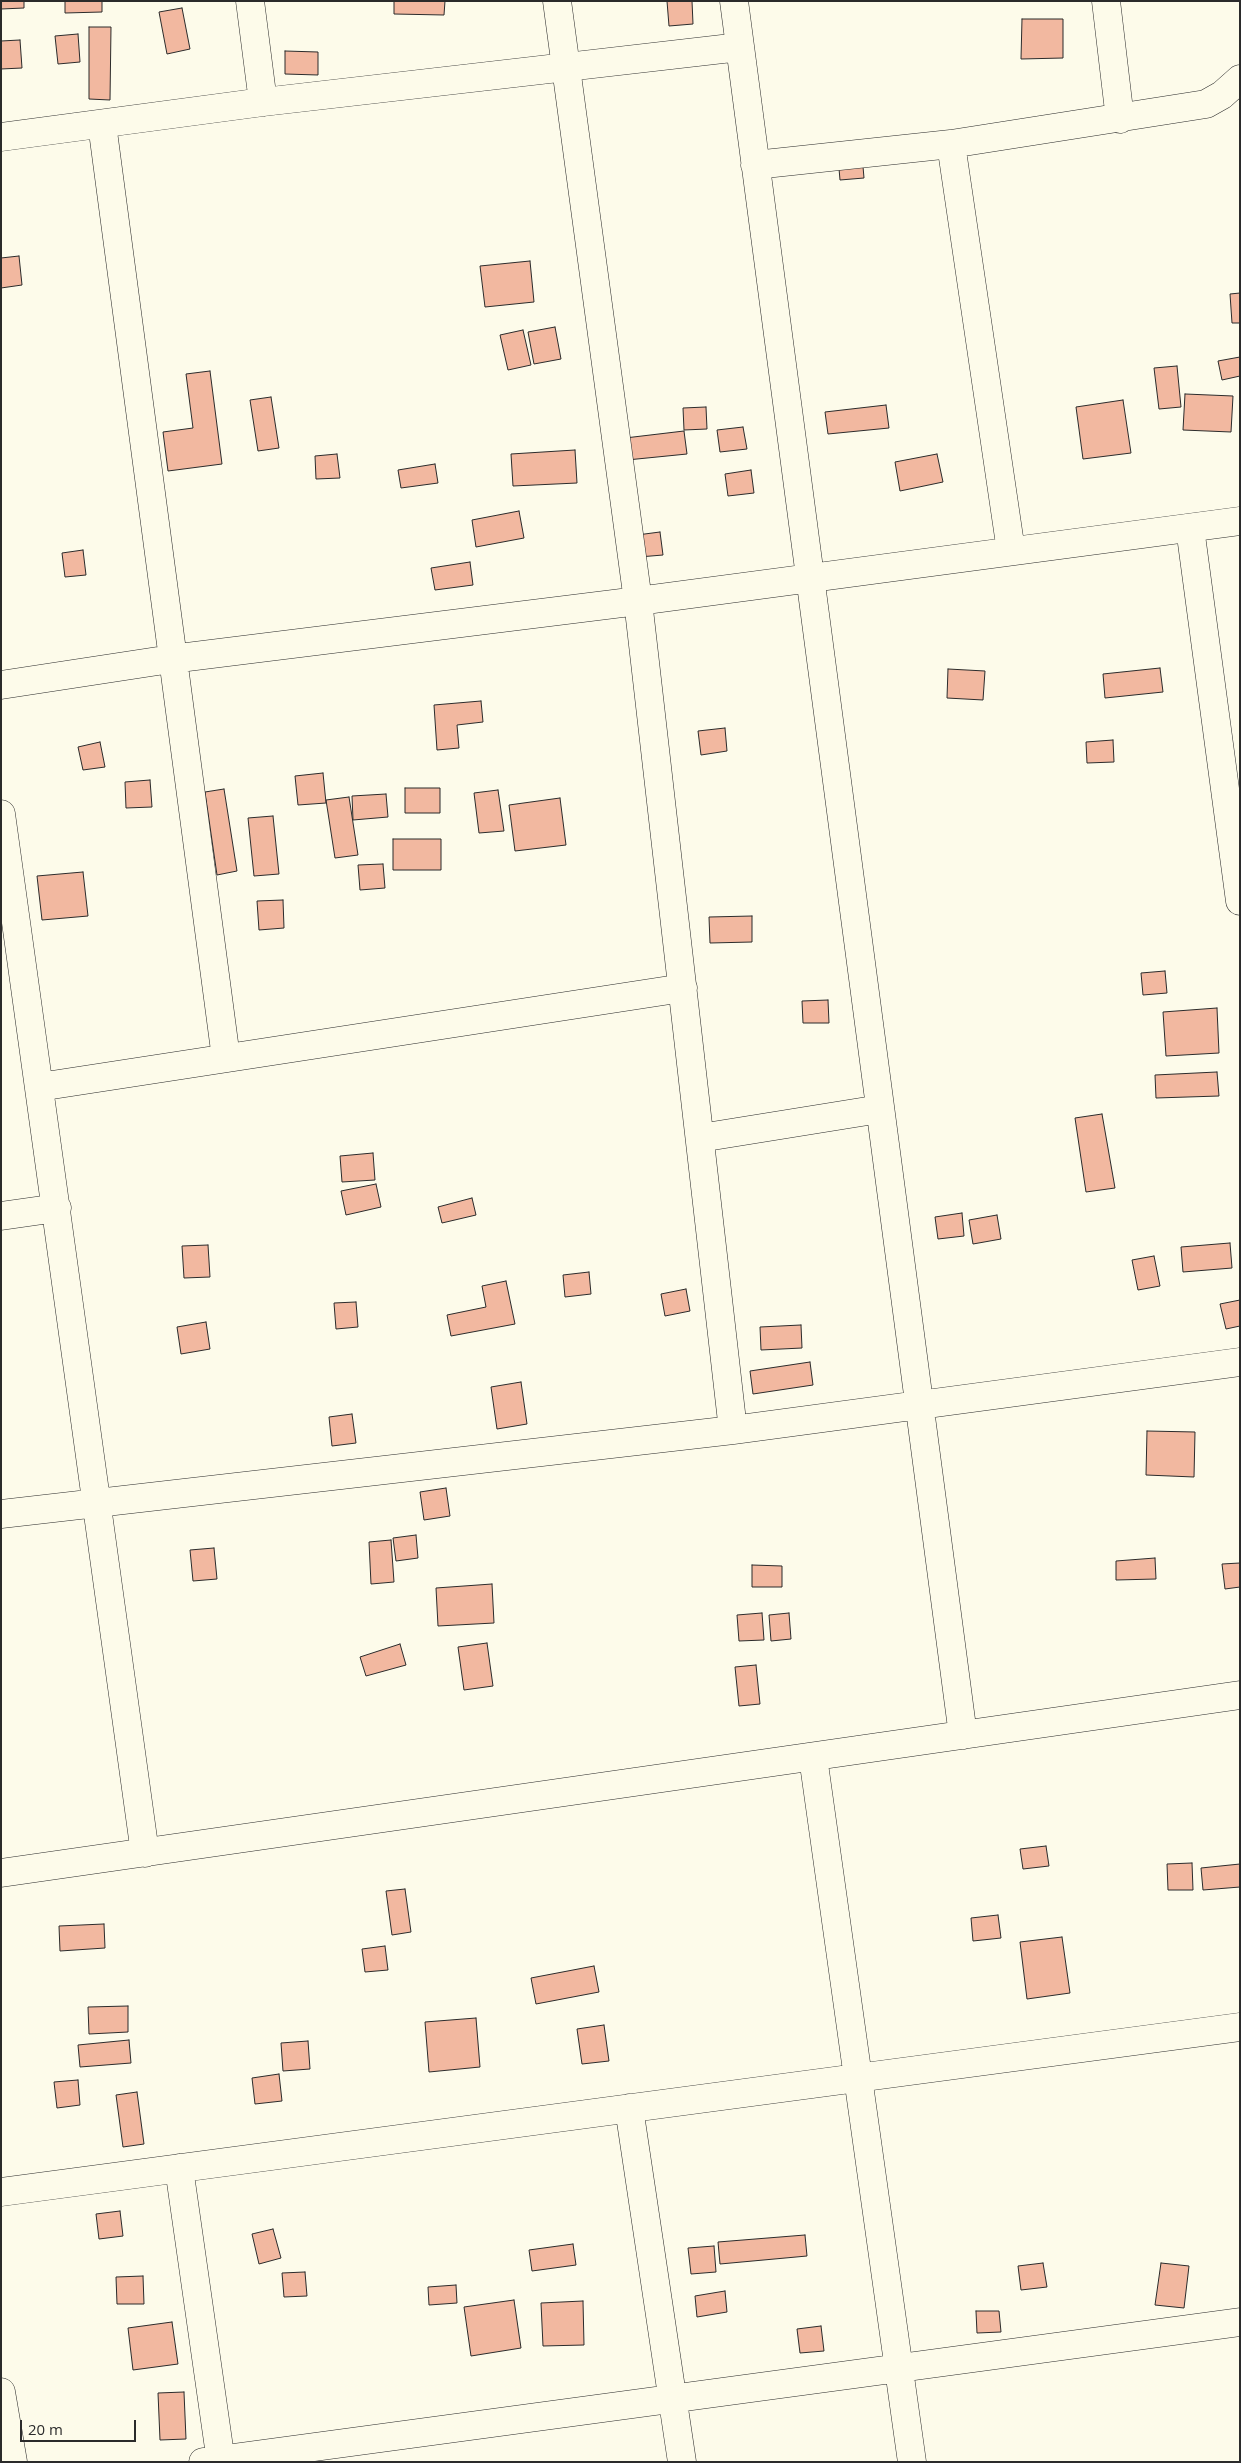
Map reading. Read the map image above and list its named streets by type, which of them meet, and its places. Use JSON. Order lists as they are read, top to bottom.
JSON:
{
  "scale_bar": "20 m"
}
